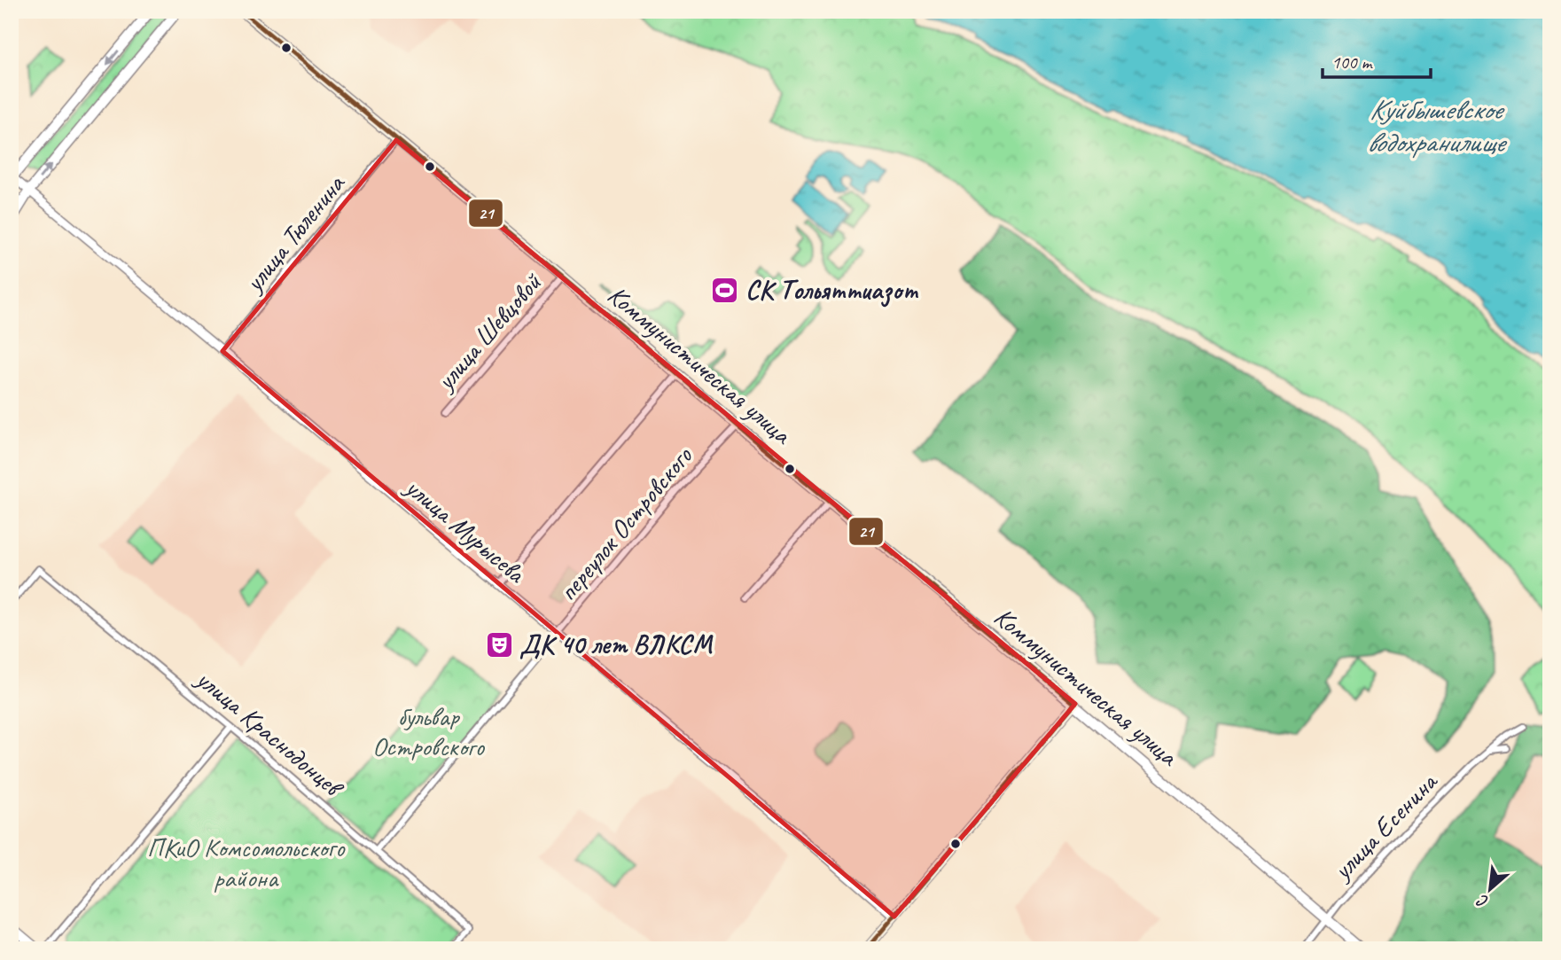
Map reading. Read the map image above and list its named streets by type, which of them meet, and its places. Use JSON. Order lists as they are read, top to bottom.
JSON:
{
  "streets": {
    "main road": ["Коммунистическая улица"],
    "street": [
      "улица Тюленина",
      "улица Шевцовой",
      "переулок Островского",
      "улица Мурысева",
      "улица Краснодонцев",
      "улица Есенина"
    ]
  },
  "crossings": [
    ["улица Тюленина", "Коммунистическая улица"],
    ["улица Тюленина", "улица Мурысева"],
    ["улица Шевцовой", "Коммунистическая улица"],
    ["Коммунистическая улица", "переулок Островского"],
    ["Коммунистическая улица", "улица Есенина"],
    ["переулок Островского", "улица Мурысева"],
    ["переулок Островского", "улица Краснодонцев"]
  ],
  "water": ["Куйбышевское водохранилище"],
  "parks": ["бульвар Островского", "ПКиО Комсомольского района"],
  "places": {
    "sports": ["СК Тольяттиазот"],
    "theatre": ["ДК 40 лет ВЛКСМ"]
  },
  "lines": ["transit line 21"],
  "scale_bar": "100 m",
  "north": "bottom left"
}
